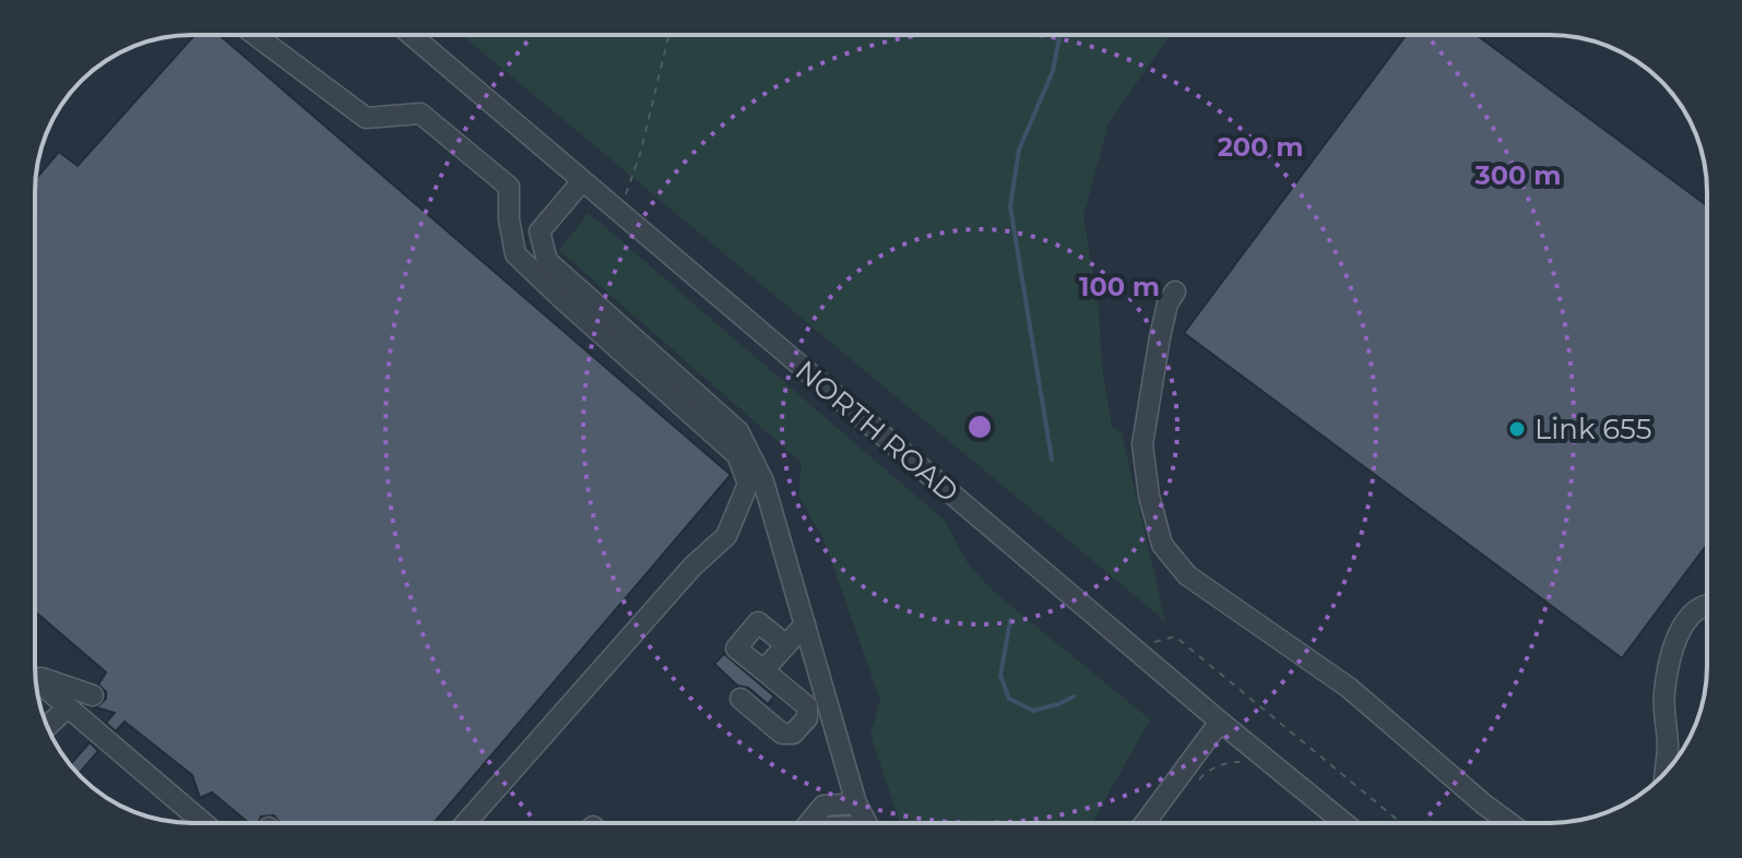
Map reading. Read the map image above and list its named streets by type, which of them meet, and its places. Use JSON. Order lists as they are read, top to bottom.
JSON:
{
  "streets": {
    "street": ["NORTH ROAD"]
  },
  "places": ["Link 655"],
  "rings": ["200 m", "300 m", "100 m"]
}
